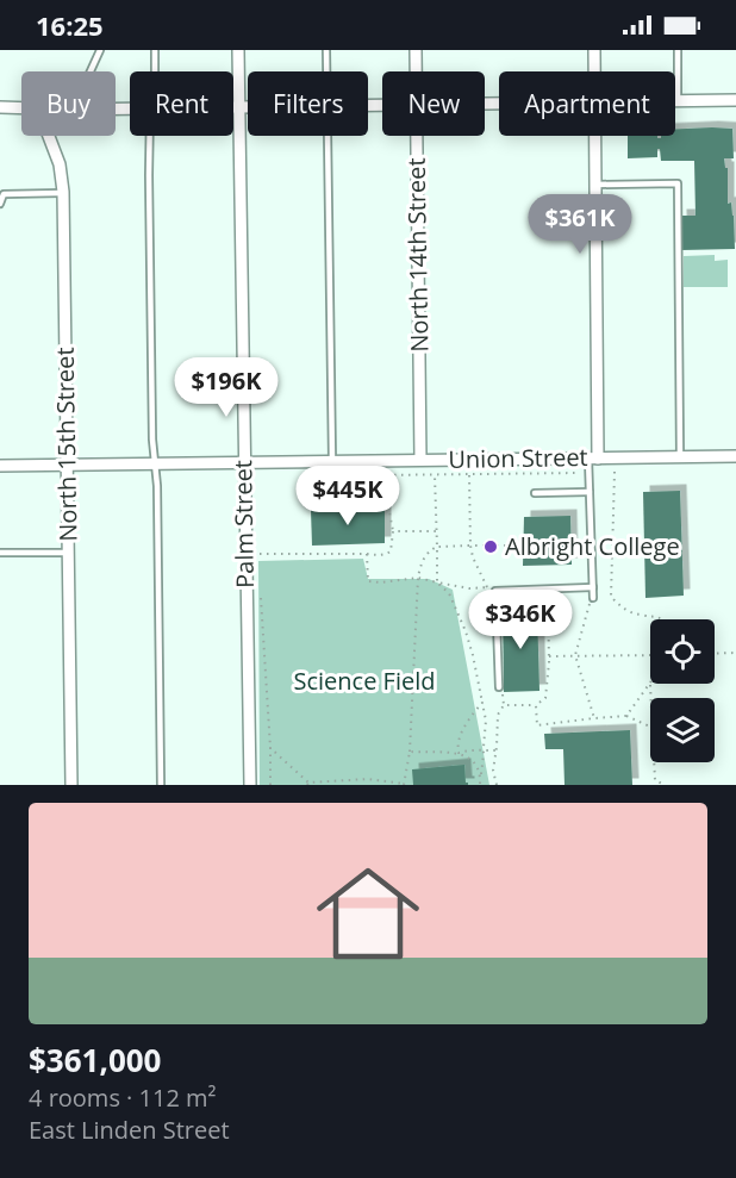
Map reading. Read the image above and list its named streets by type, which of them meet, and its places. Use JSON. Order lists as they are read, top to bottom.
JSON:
{
  "streets": {
    "street": [
      "North 14th Street",
      "North 15th Street",
      "Union Street",
      "Palm Street"
    ]
  },
  "crossings": [
    ["North 14th Street", "Union Street"],
    ["North 15th Street", "Union Street"],
    ["Union Street", "Palm Street"]
  ],
  "parks": ["Science Field"],
  "places": ["Albright College"],
  "page": {
    "status": "16:25",
    "chip": [
      "Buy",
      "Rent",
      "Filters",
      "New",
      "Apartment"
    ],
    "price": [
      "$361K",
      "$196K",
      "$445K",
      "$346K"
    ],
    "list": [
      {
        "name": "$361,000",
        "note": "4 rooms · 112 m² · East Linden Street"
      }
    ]
  }
}
